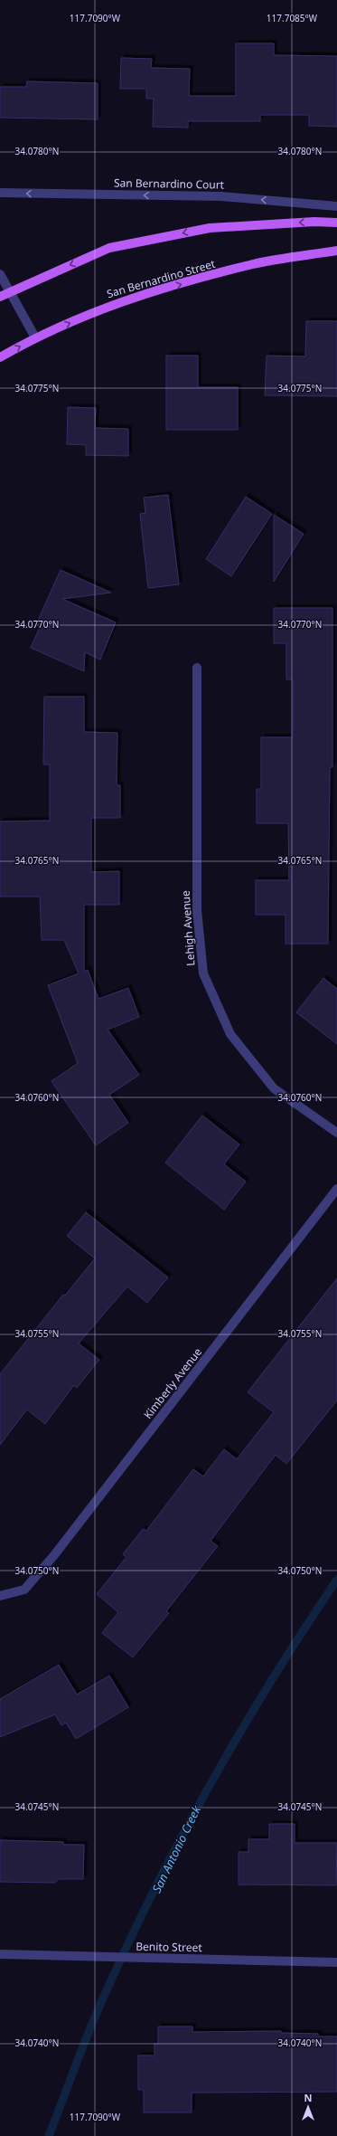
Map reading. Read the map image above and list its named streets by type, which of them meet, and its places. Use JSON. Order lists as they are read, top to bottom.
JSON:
{
  "streets": {
    "main road": ["San Bernardino Street"],
    "street": [
      "San Bernardino Court",
      "Lehigh Avenue",
      "Kimberly Avenue",
      "Benito Street"
    ]
  },
  "one_way": ["San Bernardino Court"],
  "water": ["San Antonio Creek"],
  "north": "top",
  "coordinates": [
    "117.7090°W",
    "117.7085°W",
    "34.0780°N",
    "34.0775°N",
    "34.0770°N",
    "34.0765°N",
    "34.0760°N",
    "34.0755°N",
    "34.0750°N",
    "34.0745°N",
    "34.0740°N"
  ]
}
